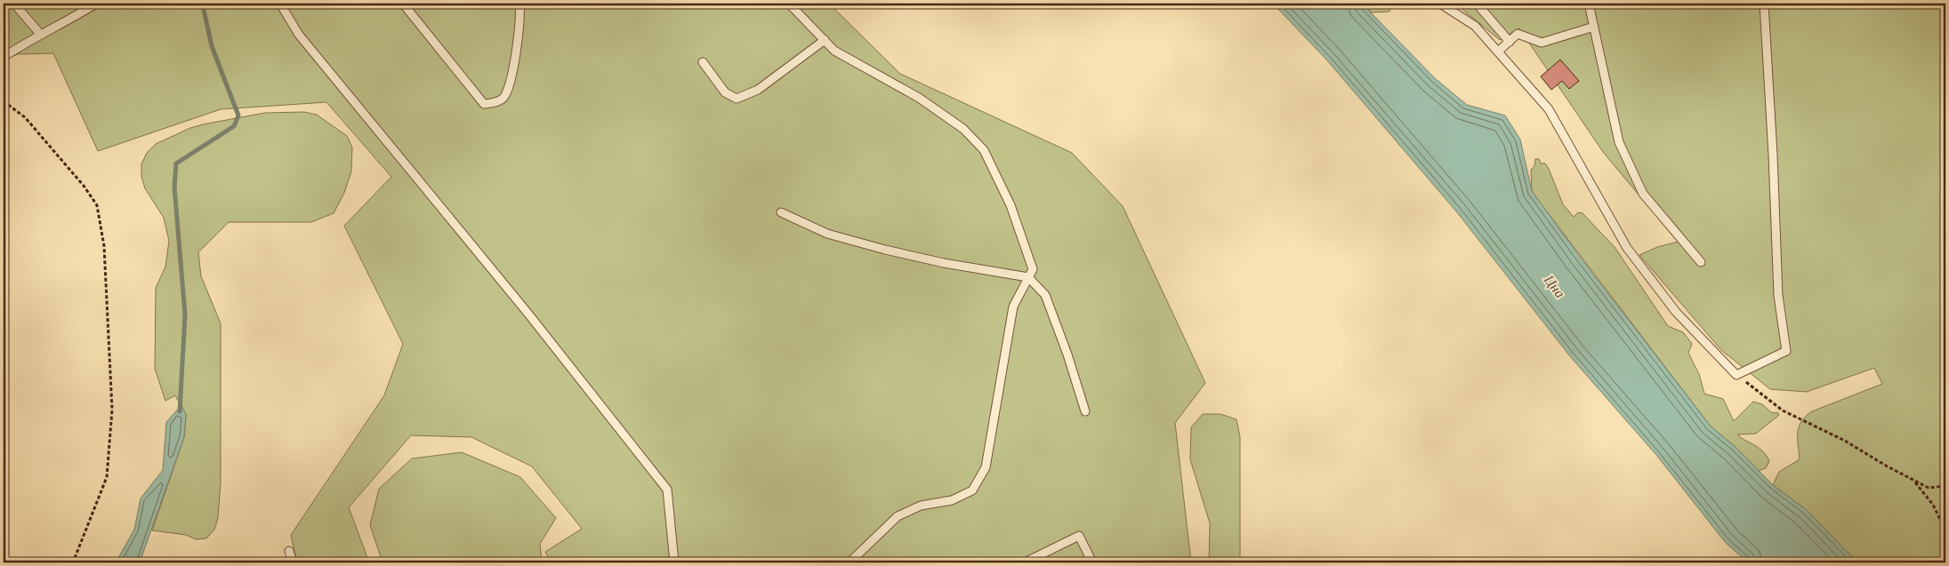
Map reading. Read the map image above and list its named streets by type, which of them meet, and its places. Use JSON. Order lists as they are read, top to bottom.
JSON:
{
  "water": ["Цна"]
}
